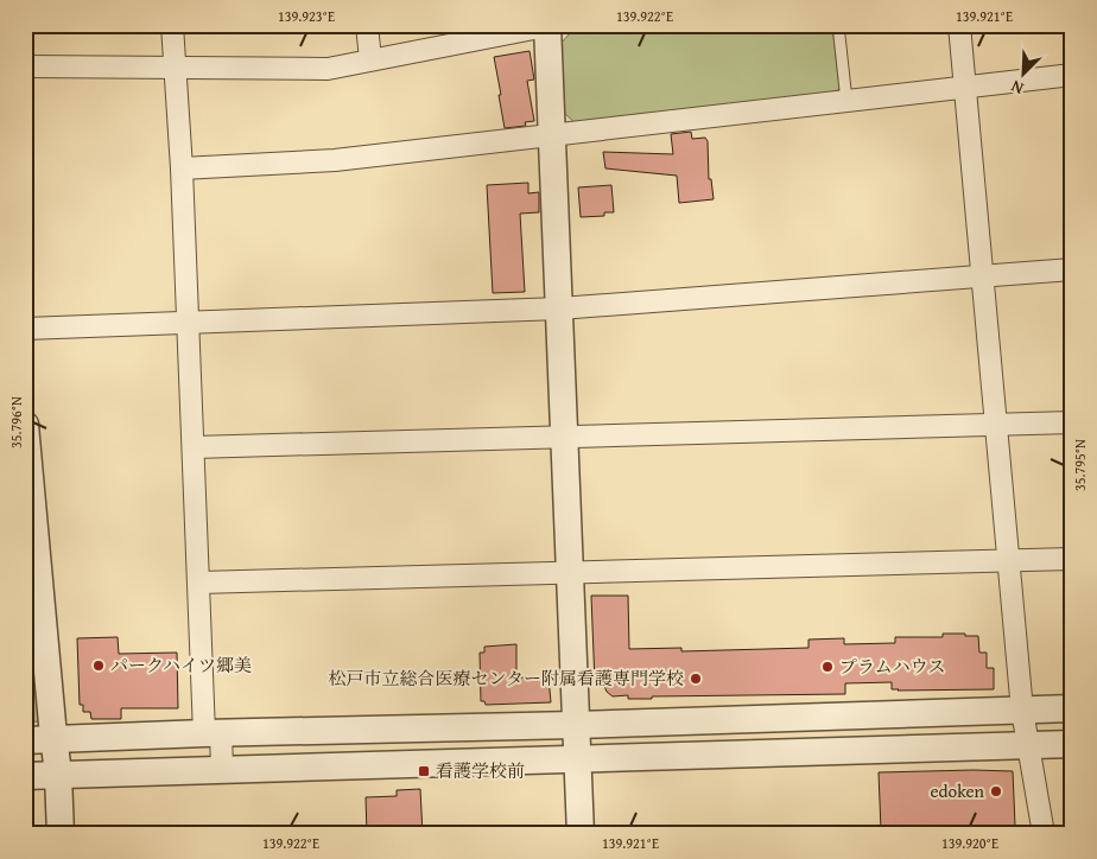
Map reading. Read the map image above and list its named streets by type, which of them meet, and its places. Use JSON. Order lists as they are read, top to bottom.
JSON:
{
  "places": {
    "other": [
      "パークハイツ郷美",
      "プラムハウス",
      "松戸市立総合医療センター附属看護専門学校",
      "edoken"
    ],
    "transit": ["看護学校前"]
  },
  "north": "bottom left",
  "coordinates": [
    "139.923°E",
    "139.922°E",
    "139.921°E",
    "35.796°N",
    "35.795°N",
    "139.920°E"
  ]
}
